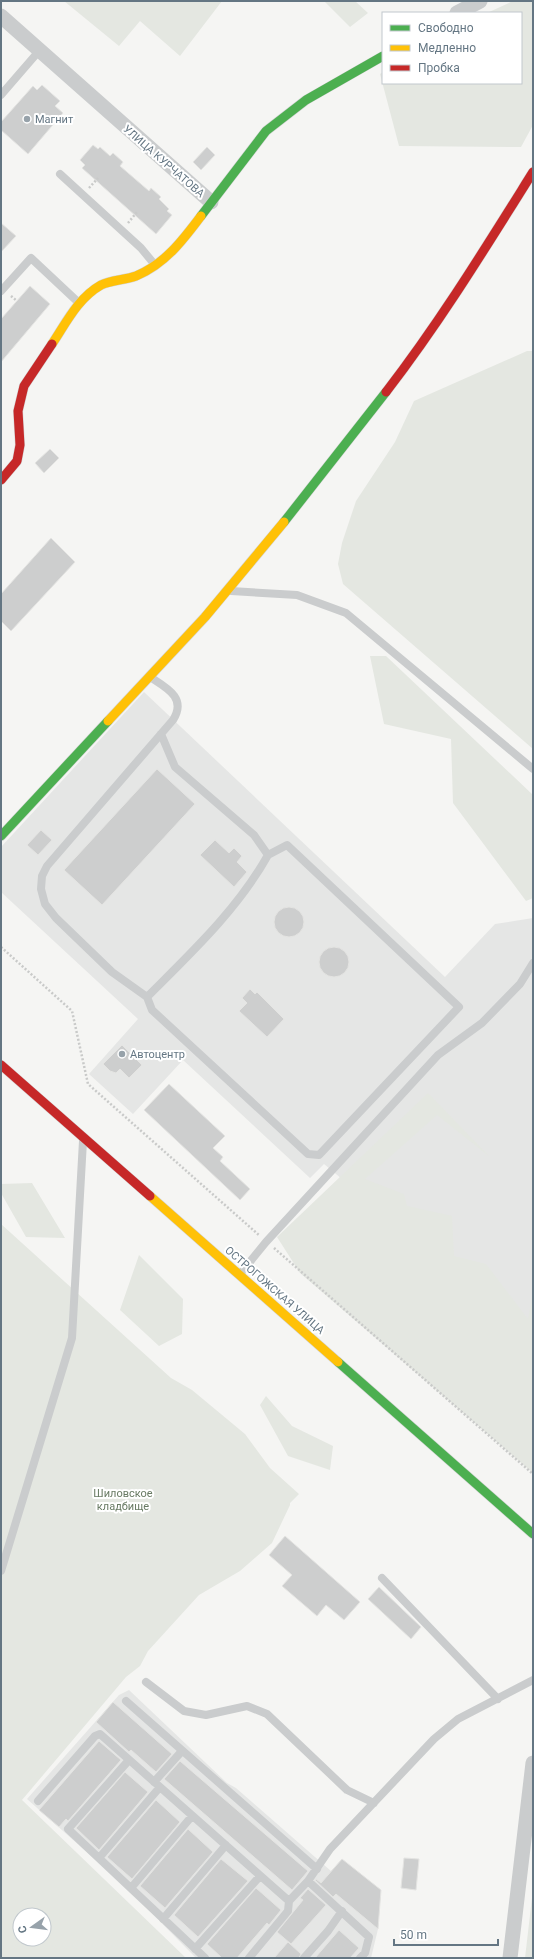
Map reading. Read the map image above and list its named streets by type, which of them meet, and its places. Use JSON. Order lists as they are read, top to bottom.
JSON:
{
  "streets": {
    "street": ["УЛИЦА КУРЧАТОВА", "ОСТРОГОЖСКАЯ УЛИЦА"]
  },
  "parks": ["Шиловское кладбище"],
  "places": ["Магнит", "Автоцентр"],
  "legend": ["Свободно", "Медленно", "Пробка"],
  "scale_bar": "50 m",
  "north": "left"
}
